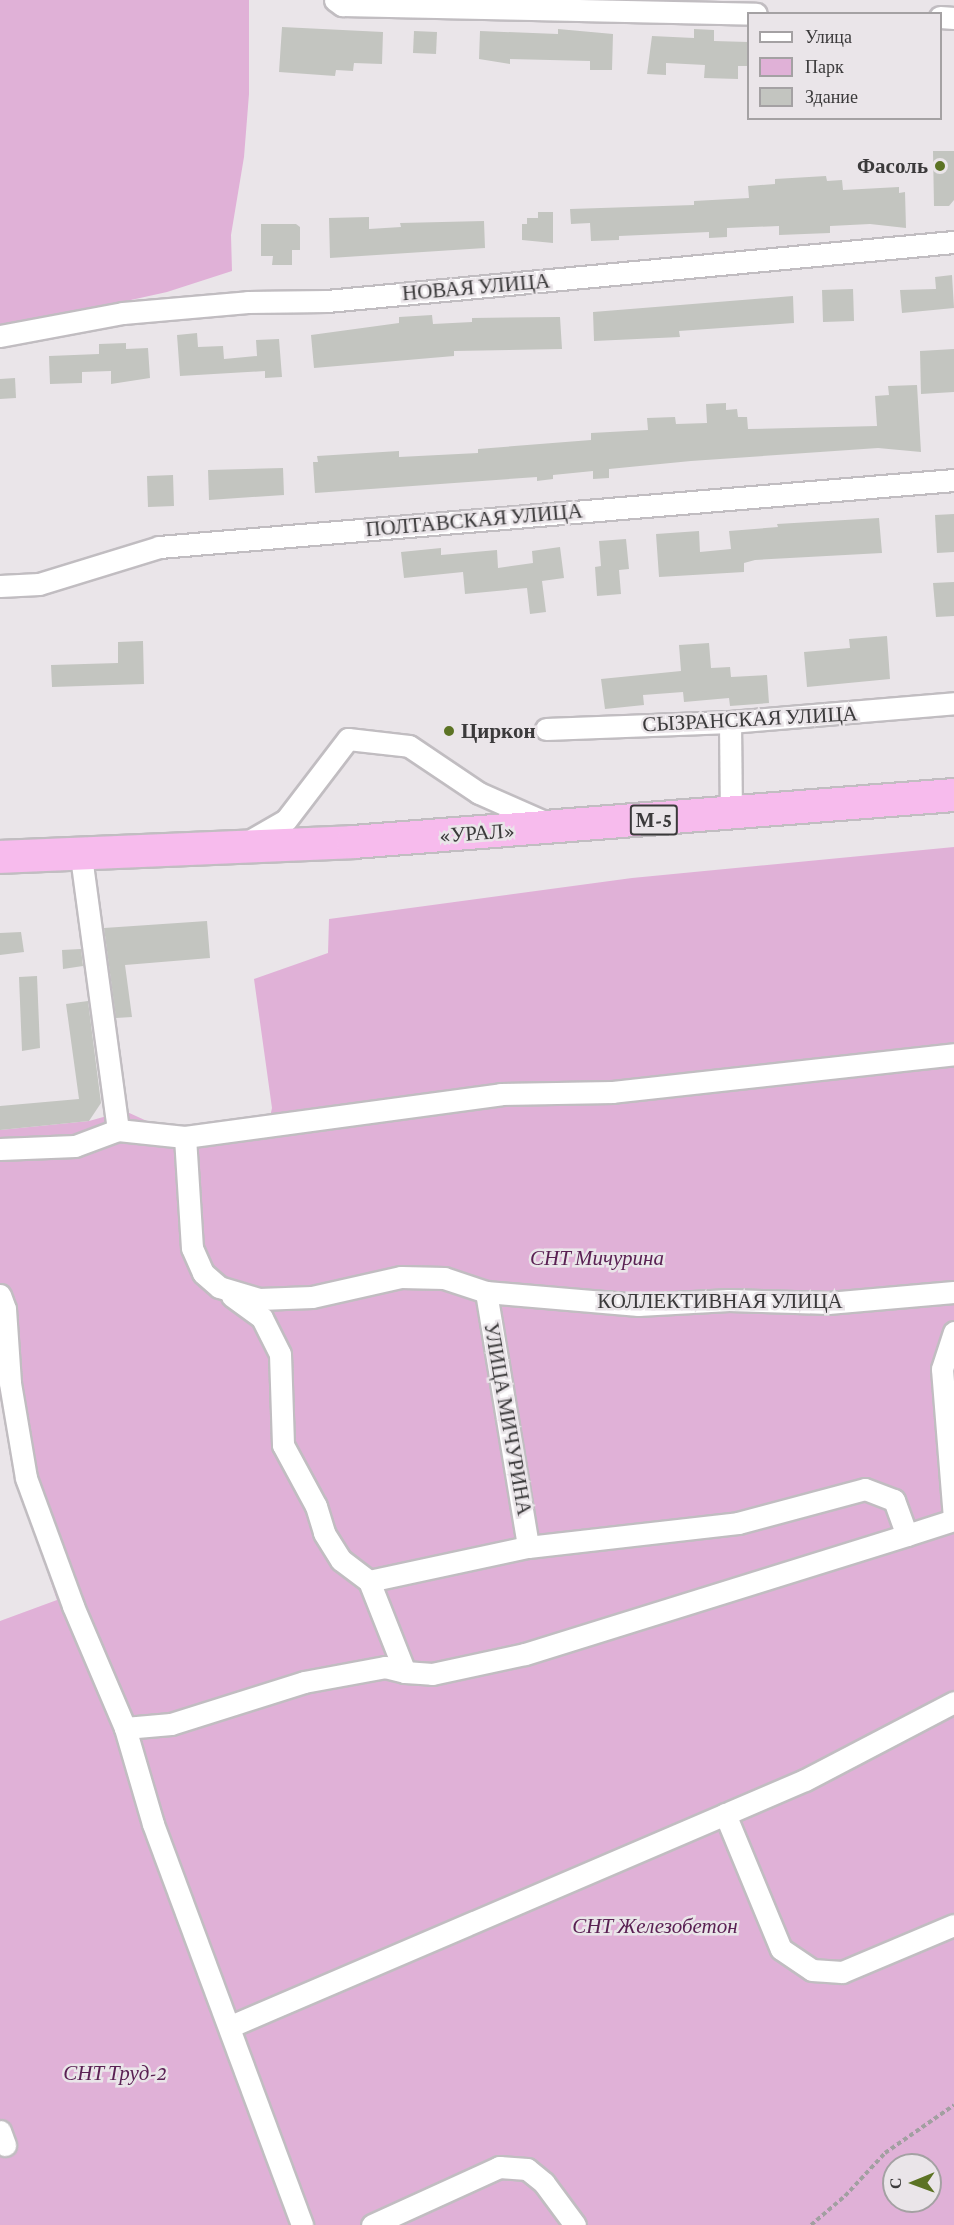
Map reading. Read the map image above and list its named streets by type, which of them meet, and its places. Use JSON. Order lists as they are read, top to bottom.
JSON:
{
  "streets": {
    "highway": ["М-5", "«УРАЛ»"],
    "street": [
      "НОВАЯ УЛИЦА",
      "ПОЛТАВСКАЯ УЛИЦА",
      "СЫЗРАНСКАЯ УЛИЦА",
      "КОЛЛЕКТИВНАЯ УЛИЦА",
      "УЛИЦА МИЧУРИНА"
    ]
  },
  "crossings": [
    ["КОЛЛЕКТИВНАЯ УЛИЦА", "УЛИЦА МИЧУРИНА"]
  ],
  "parks": ["СНТ Мичурина", "СНТ Железобетон", "СНТ Труд-2"],
  "places": ["Фасоль", "Циркон"],
  "legend": ["Улица", "Парк", "Здание"],
  "north": "left"
}
